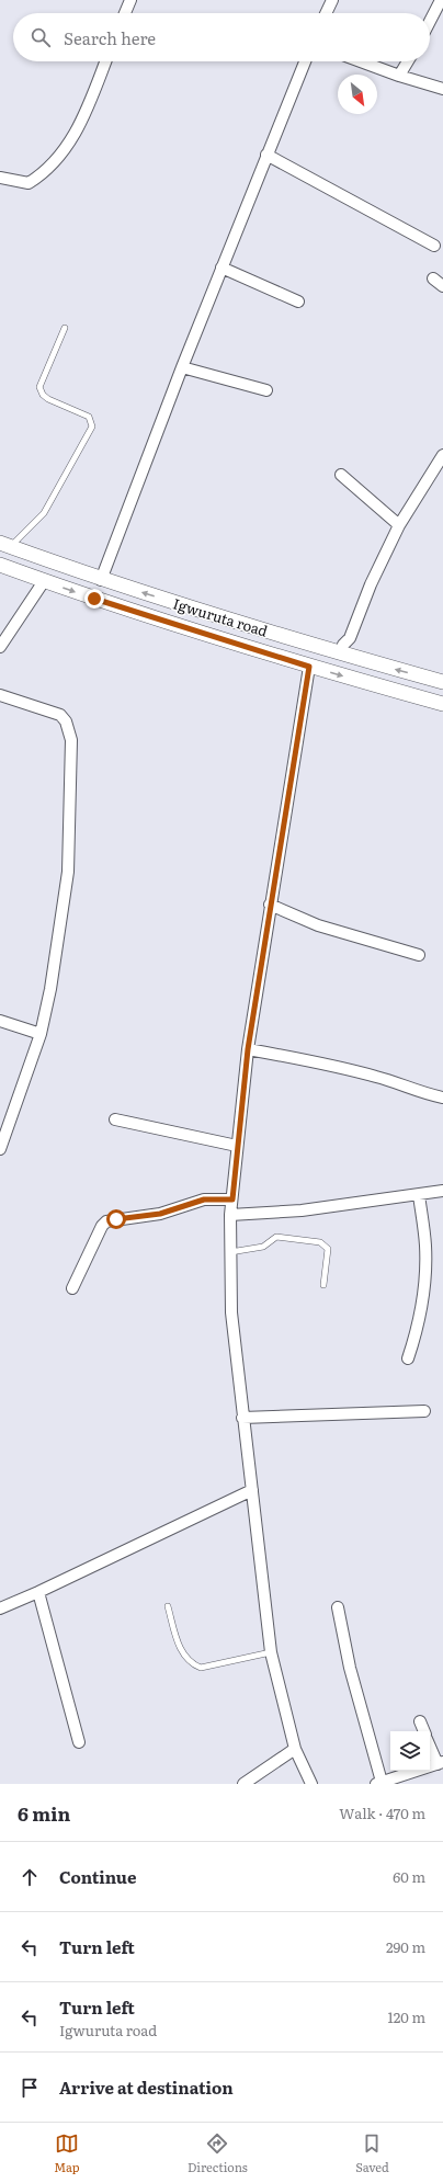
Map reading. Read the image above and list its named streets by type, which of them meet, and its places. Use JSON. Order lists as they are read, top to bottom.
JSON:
{
  "streets": {
    "main road": ["Igwuruta road"]
  },
  "north": "bottom right",
  "page": {
    "search": "Search here",
    "heading": ["6 min", "Walk · 470 m"],
    "list": [
      ["Continue", "60 m"],
      ["Turn left", "290 m"],
      ["Turn left", "Igwuruta road", "120 m"],
      "Arrive at destination"
    ],
    "nav": ["Map", "Directions", "Saved"]
  }
}
